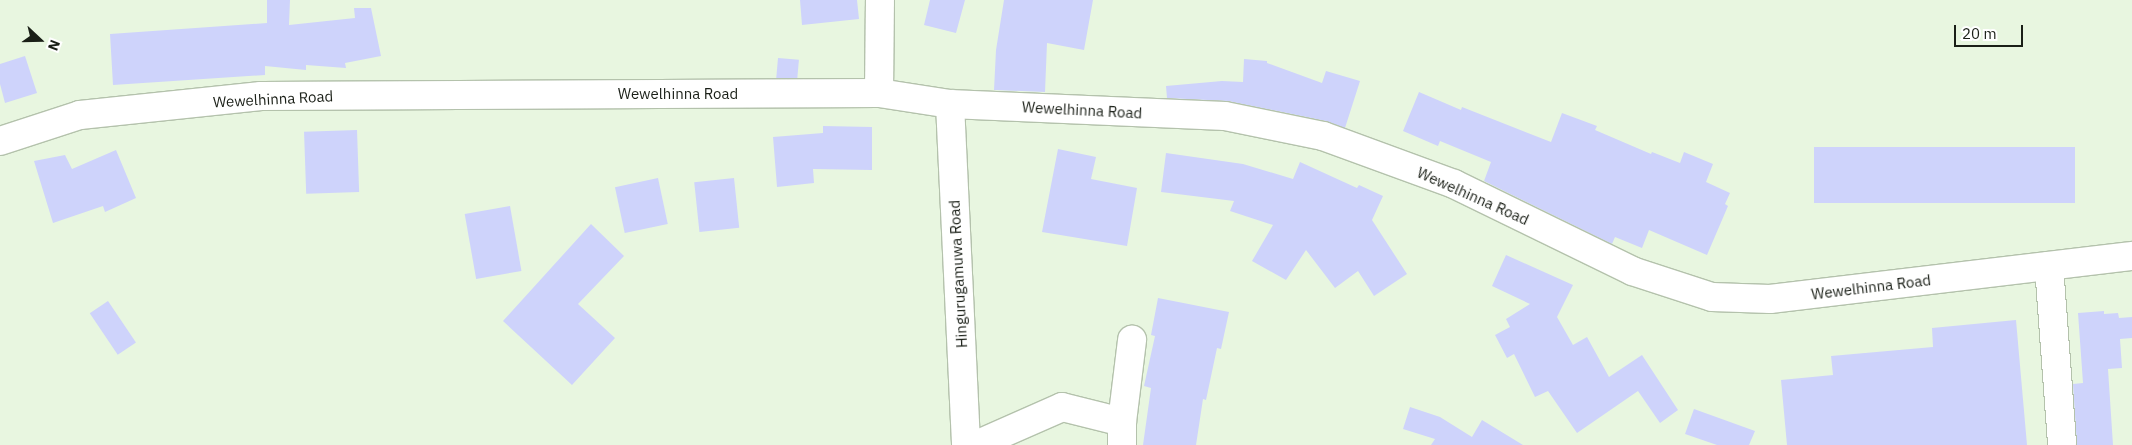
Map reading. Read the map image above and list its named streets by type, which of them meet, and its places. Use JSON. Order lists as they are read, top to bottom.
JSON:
{
  "streets": {
    "street": ["Wewelhinna Road", "Hingurugamuwa Road"]
  },
  "crossings": [
    ["Wewelhinna Road", "Hingurugamuwa Road"]
  ],
  "scale_bar": "20 m",
  "north": "right"
}
